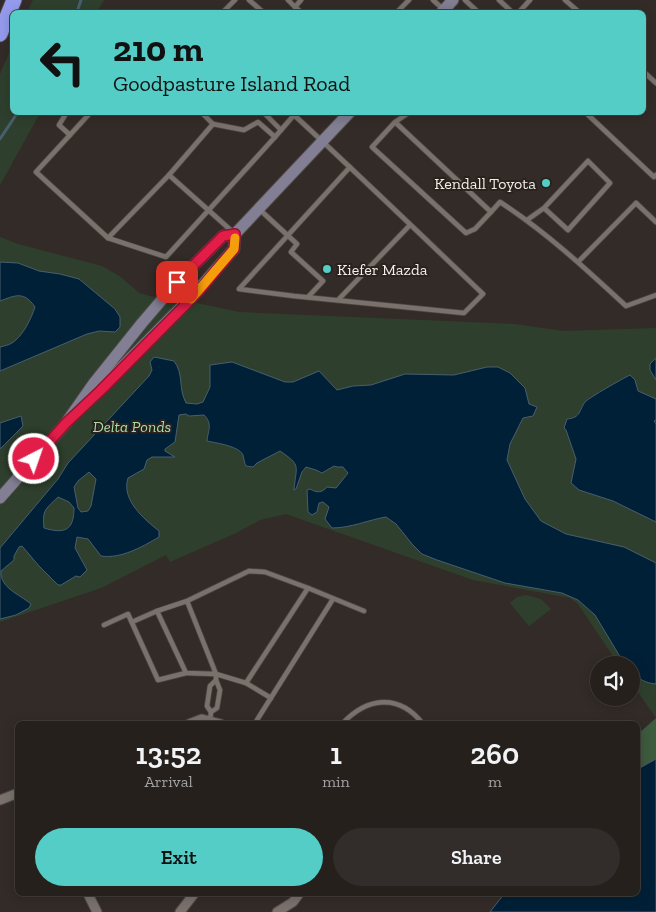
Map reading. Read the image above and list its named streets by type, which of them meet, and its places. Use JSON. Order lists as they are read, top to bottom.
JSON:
{
  "parks": ["Delta Ponds"],
  "places": ["Kendall Toyota", "Kiefer Mazda"],
  "page": {
    "turn": ["210 m", "Goodpasture Island Road"],
    "eta": [
      "13:52",
      "Arrival",
      "1",
      "min",
      "260",
      "m"
    ],
    "buttons": ["Exit", "Share"]
  }
}
